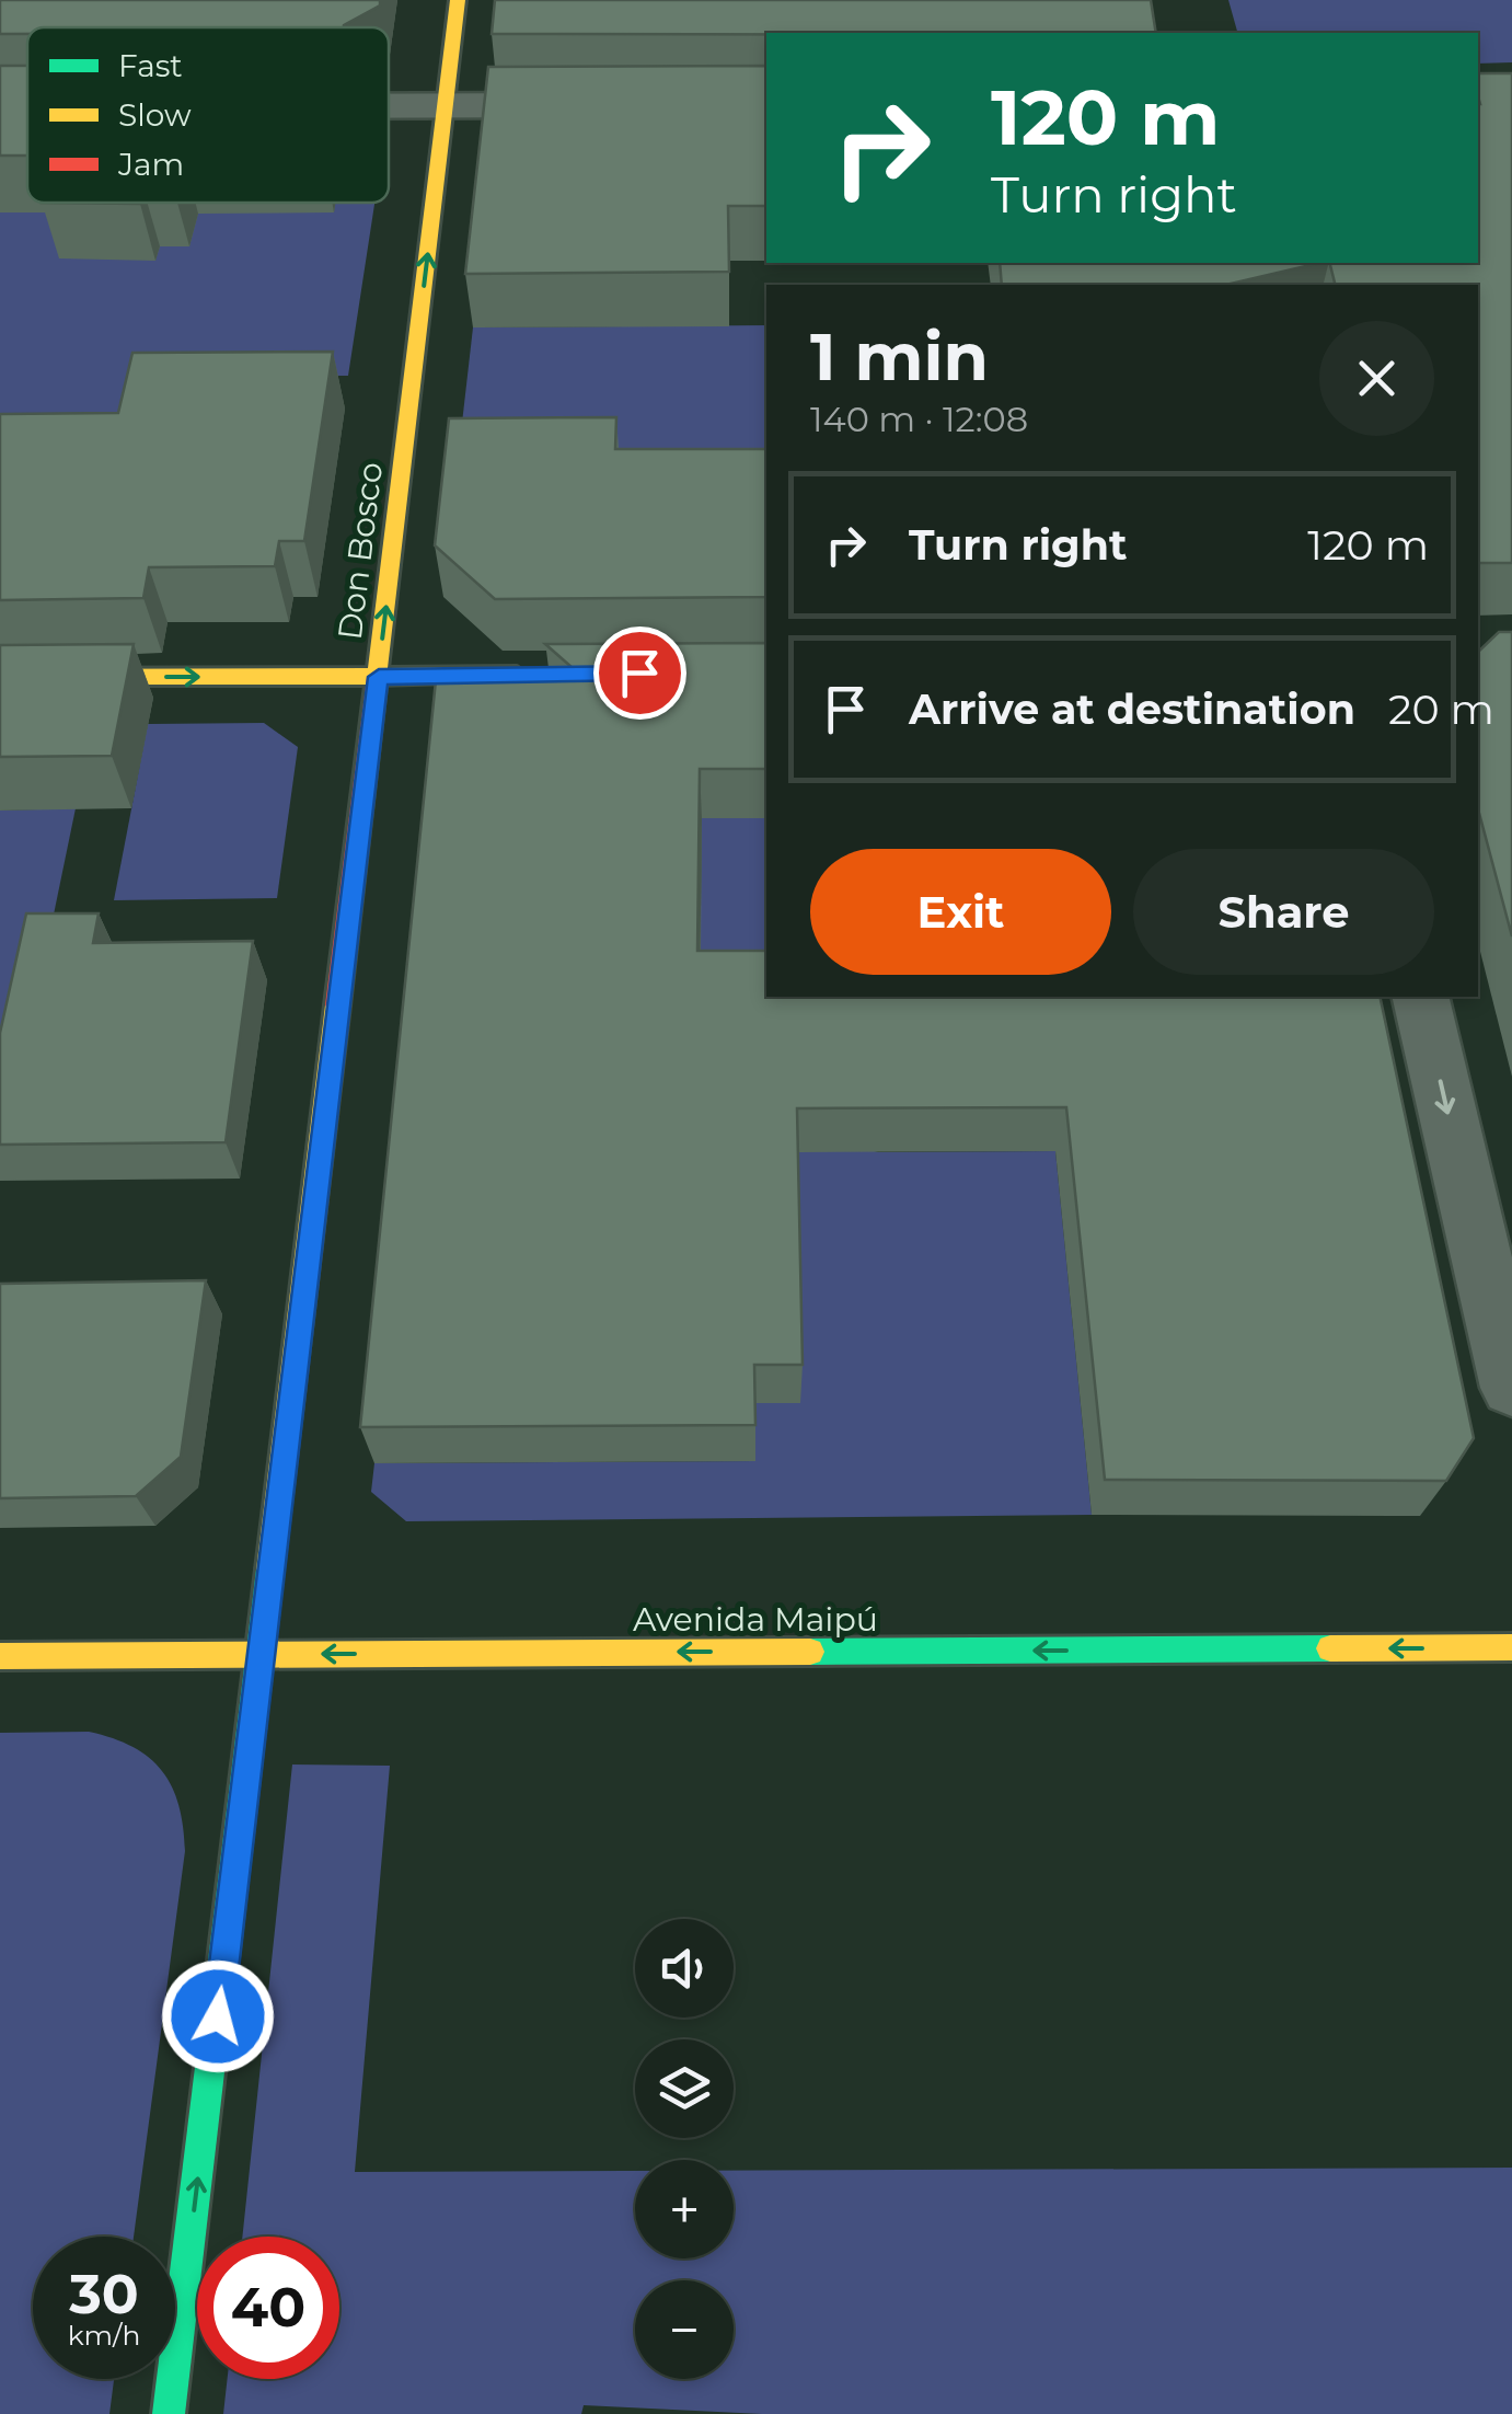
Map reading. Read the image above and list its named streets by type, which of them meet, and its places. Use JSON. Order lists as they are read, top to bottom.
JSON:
{
  "streets": {
    "street": ["Don Bosco", "Avenida Maipú"]
  },
  "crossings": [
    ["Don Bosco", "Avenida Maipú"]
  ],
  "one_way": ["Don Bosco", "Avenida Maipú"],
  "legend": ["Fast", "Slow", "Jam"],
  "page": {
    "turn": ["120 m", "Turn right"],
    "heading": ["1 min", "140 m · 12:08"],
    "list": [
      {
        "name": "Turn right",
        "value": "120 m"
      },
      {
        "name": "Arrive at destination",
        "value": "20 m"
      }
    ],
    "buttons": ["Exit", "Share"],
    "map_buttons": ["+", "−"],
    "speed": "30 km/h",
    "limit": "40"
  }
}
